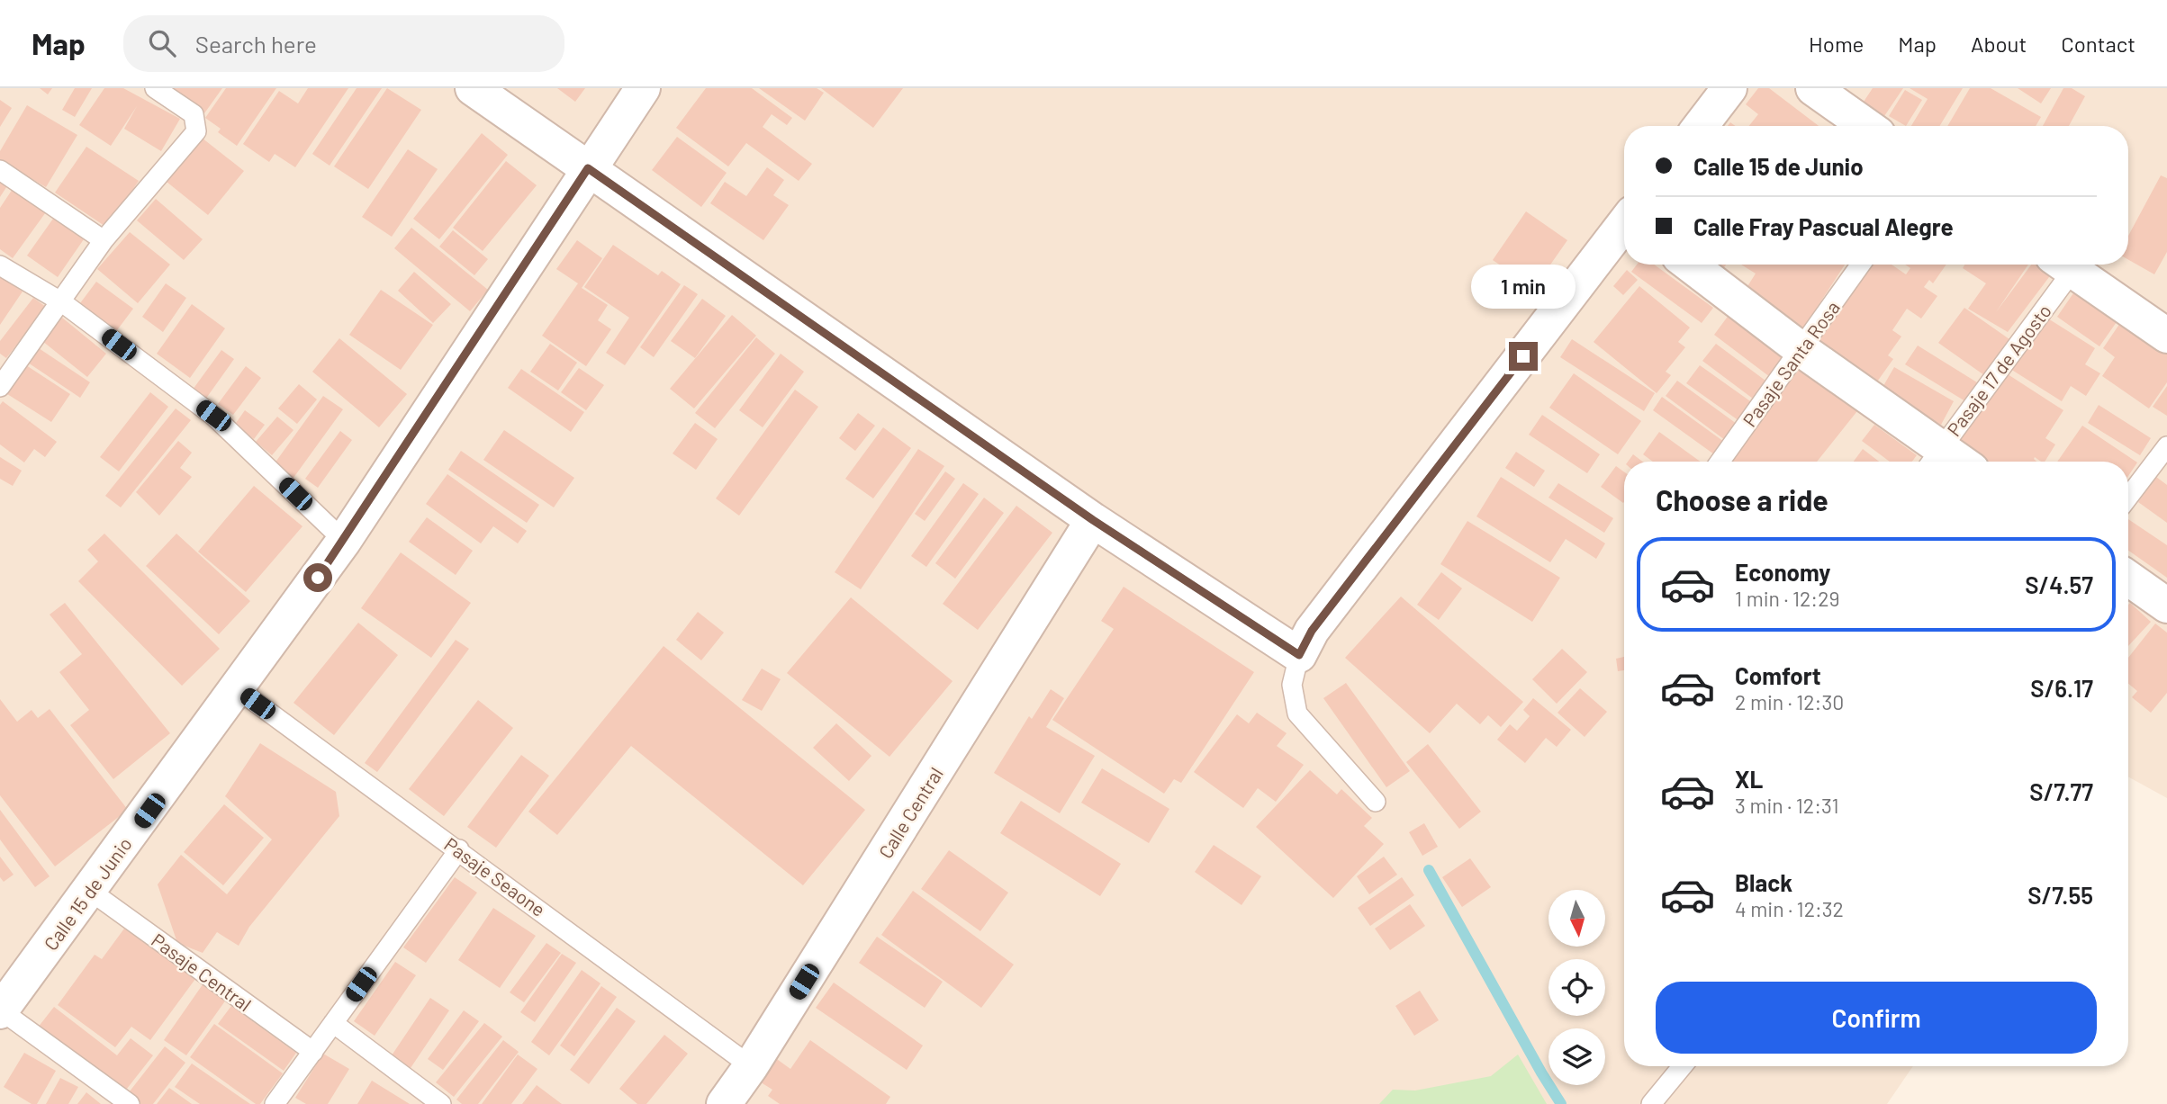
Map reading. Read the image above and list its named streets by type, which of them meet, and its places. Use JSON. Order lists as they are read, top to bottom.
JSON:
{
  "streets": {
    "street": ["Calle Central", "Calle 15 de Junio"],
    "lane": [
      "Pasaje Santa Rosa",
      "Pasaje 17 de Agosto",
      "Pasaje Seaone",
      "Pasaje Central"
    ]
  },
  "crossings": [
    ["Calle Central", "Pasaje Seaone"],
    ["Pasaje Seaone", "Calle 15 de Junio"],
    ["Calle 15 de Junio", "Pasaje Central"]
  ],
  "north": "bottom",
  "page": {
    "header": "Map",
    "search": "Search here",
    "nav": [
      "Home",
      "Map",
      "About",
      "Contact"
    ],
    "banner": ["Calle 15 de Junio", "Calle Fray Pascual Alegre"],
    "bubble": "1 min",
    "heading": "Choose a ride",
    "list": [
      {
        "name": "Economy",
        "note": "1 min · 12:29",
        "value": "S/4.57"
      },
      {
        "name": "Comfort",
        "note": "2 min · 12:30",
        "value": "S/6.17"
      },
      {
        "name": "XL",
        "note": "3 min · 12:31",
        "value": "S/7.77"
      },
      {
        "name": "Black",
        "note": "4 min · 12:32",
        "value": "S/7.55"
      }
    ],
    "buttons": "Confirm"
  }
}
